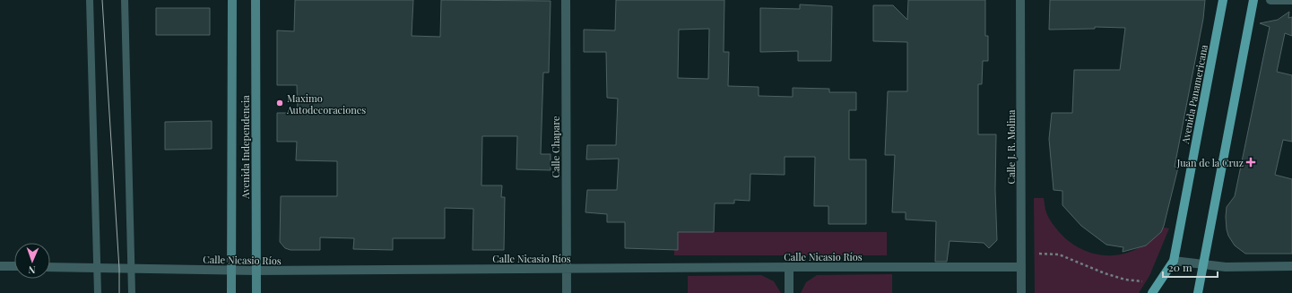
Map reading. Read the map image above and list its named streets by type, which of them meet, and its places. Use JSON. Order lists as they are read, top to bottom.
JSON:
{
  "streets": {
    "main road": ["Avenida Panamericana", "Avenida Independencia"],
    "street": ["Calle Chapare", "Calle J. R. Molina", "Calle Nicasio Ríos"]
  },
  "crossings": [
    ["Avenida Independencia", "Calle Nicasio Ríos"],
    ["Calle Chapare", "Calle Nicasio Ríos"],
    ["Calle J. R. Molina", "Calle Nicasio Ríos"]
  ],
  "places": {
    "other": ["Maximo Autodecoraciones"],
    "health": ["Juan de la Cruz"]
  },
  "scale_bar": "20 m",
  "north": "bottom"
}
